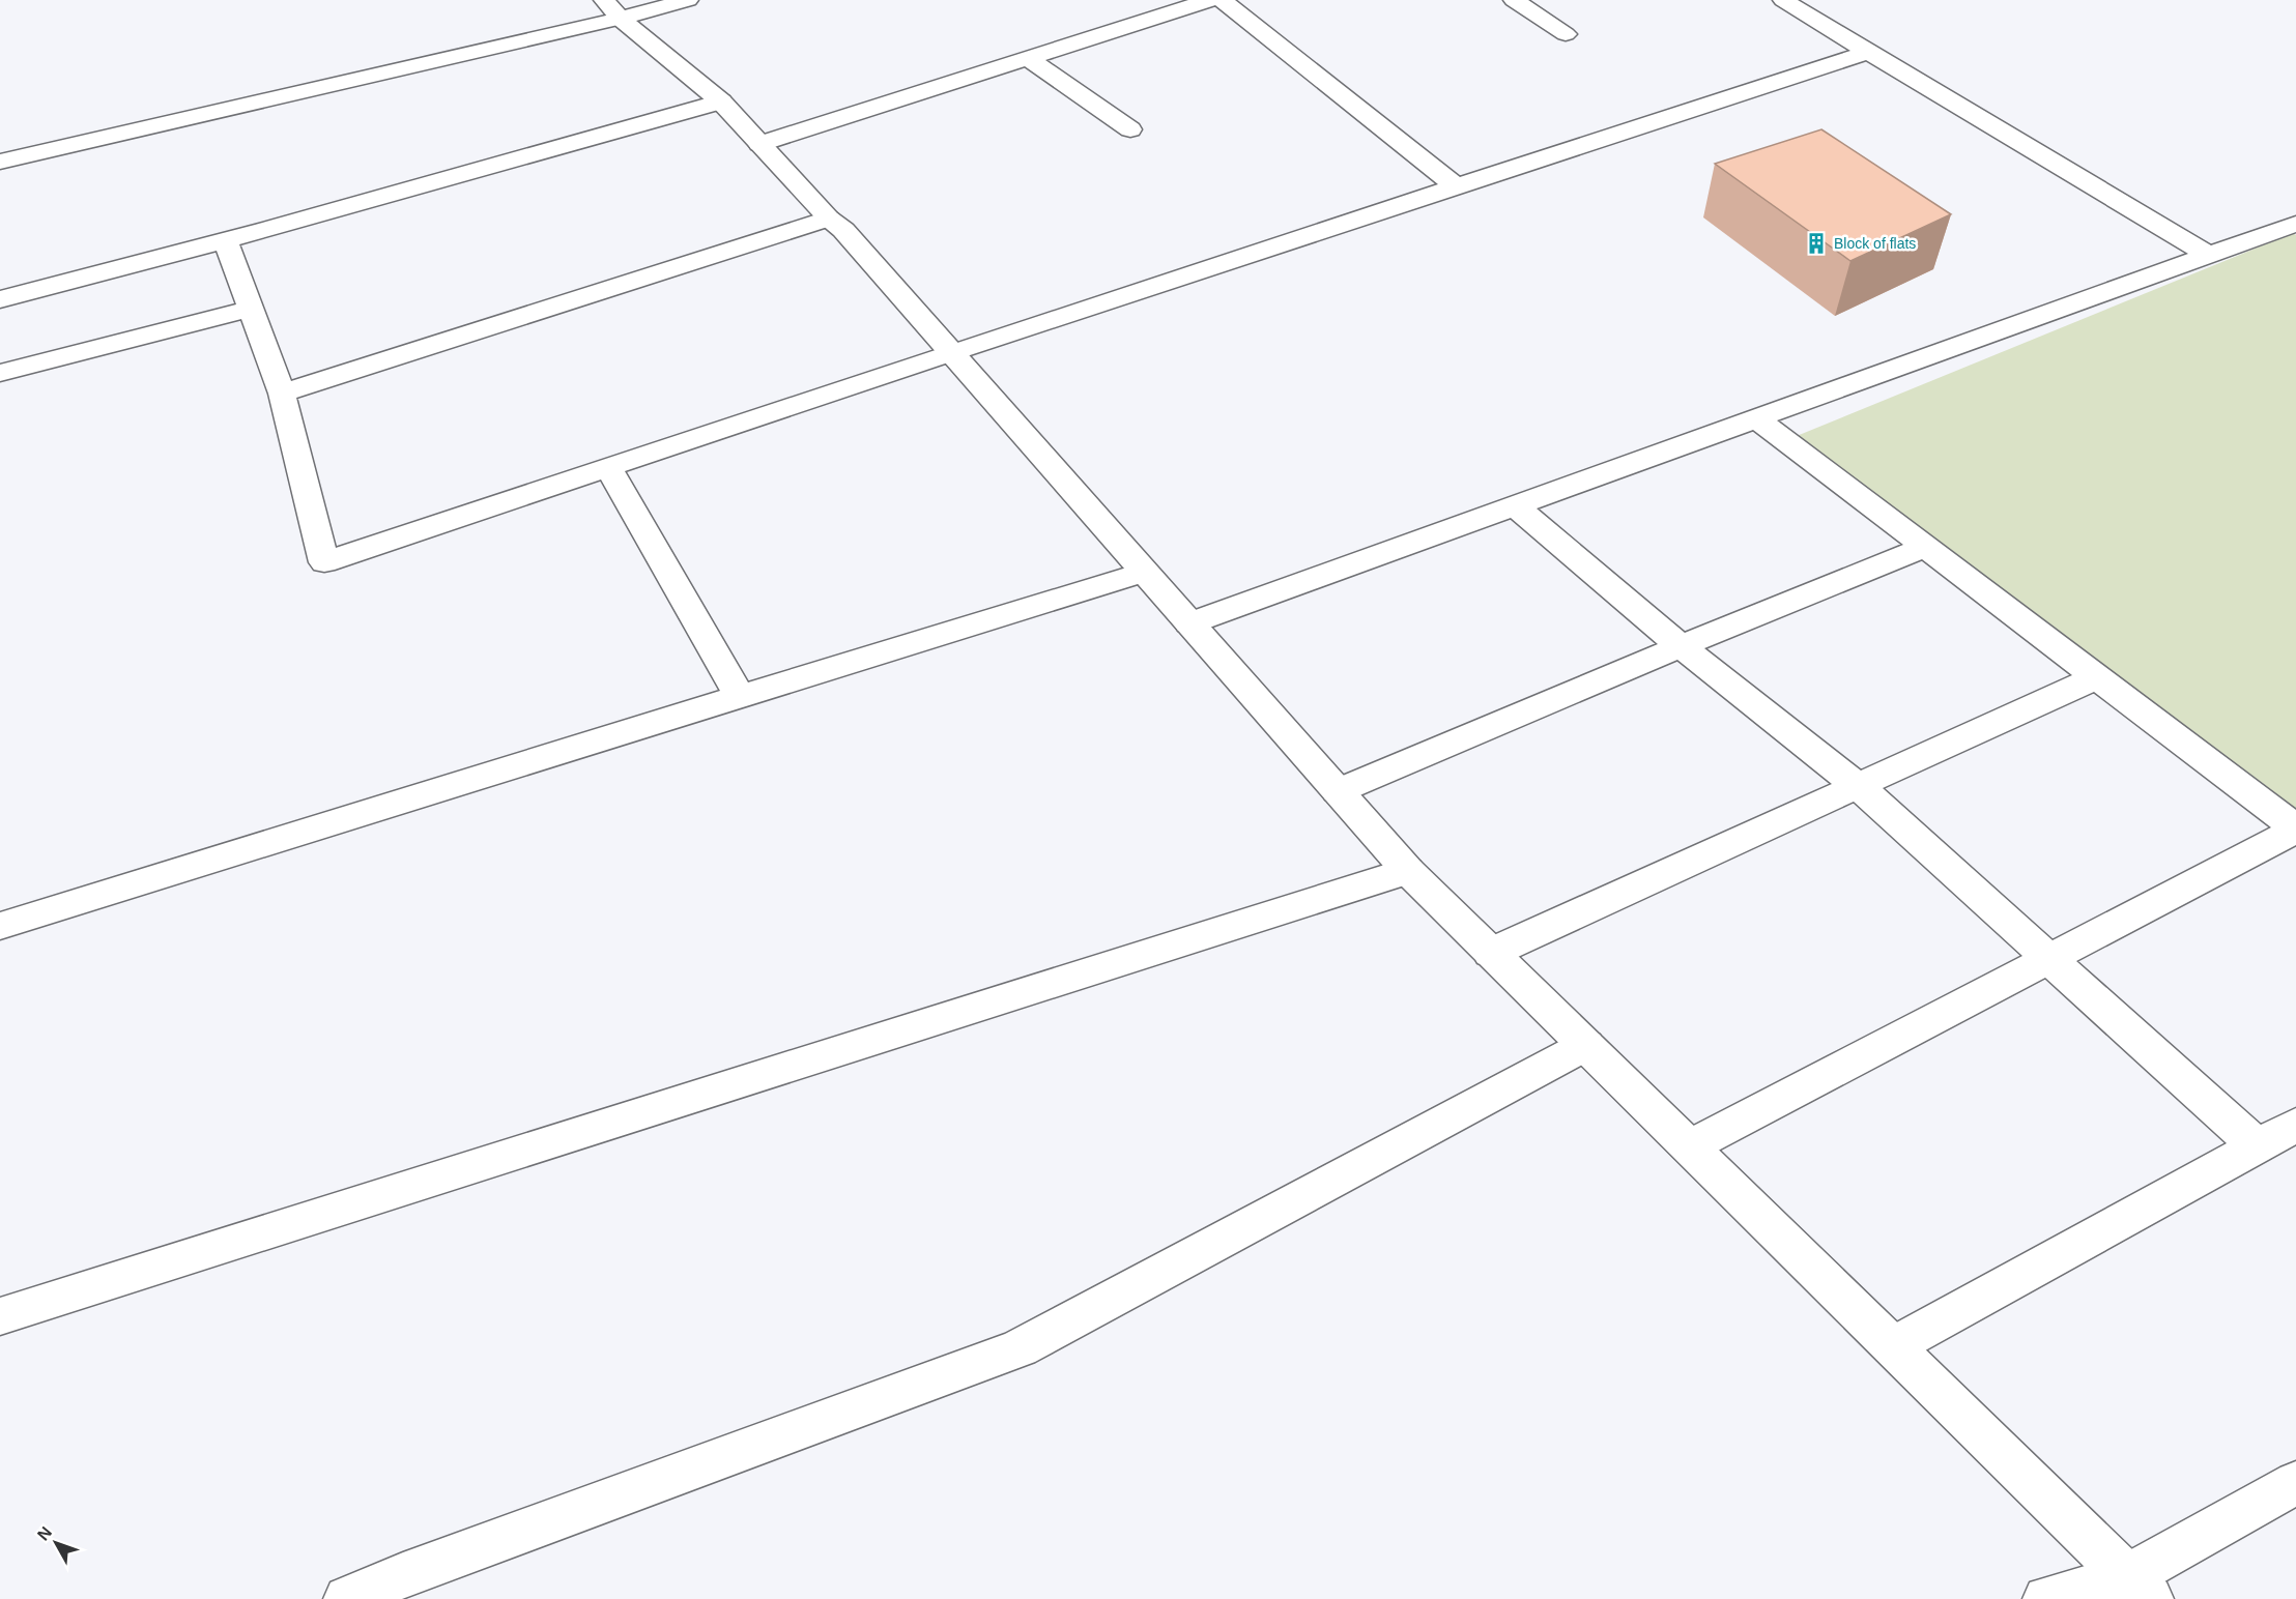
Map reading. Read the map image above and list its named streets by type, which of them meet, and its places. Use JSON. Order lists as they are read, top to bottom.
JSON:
{
  "places": {
    "building": ["Block of flats"]
  },
  "north": "top left"
}
